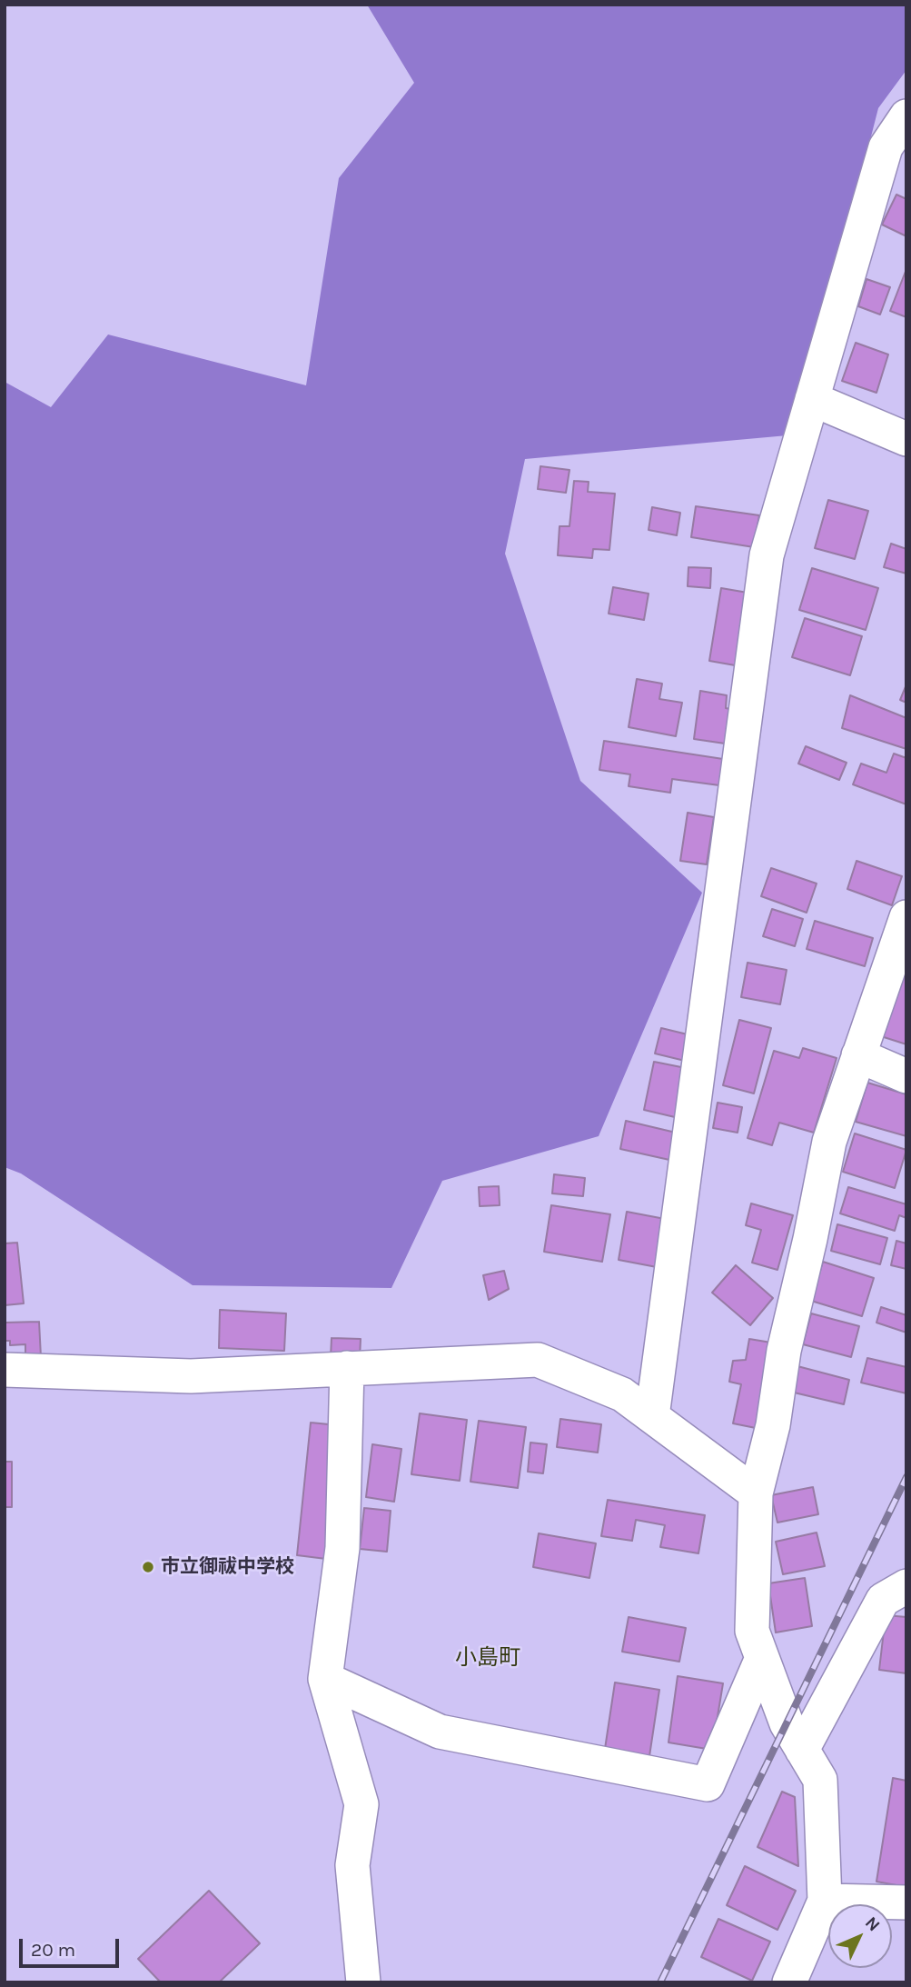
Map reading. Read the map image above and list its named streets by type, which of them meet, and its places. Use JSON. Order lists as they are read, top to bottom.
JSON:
{
  "districts": ["小島町"],
  "places": ["市立御祓中学校"],
  "scale_bar": "20 m",
  "north": "top right"
}
